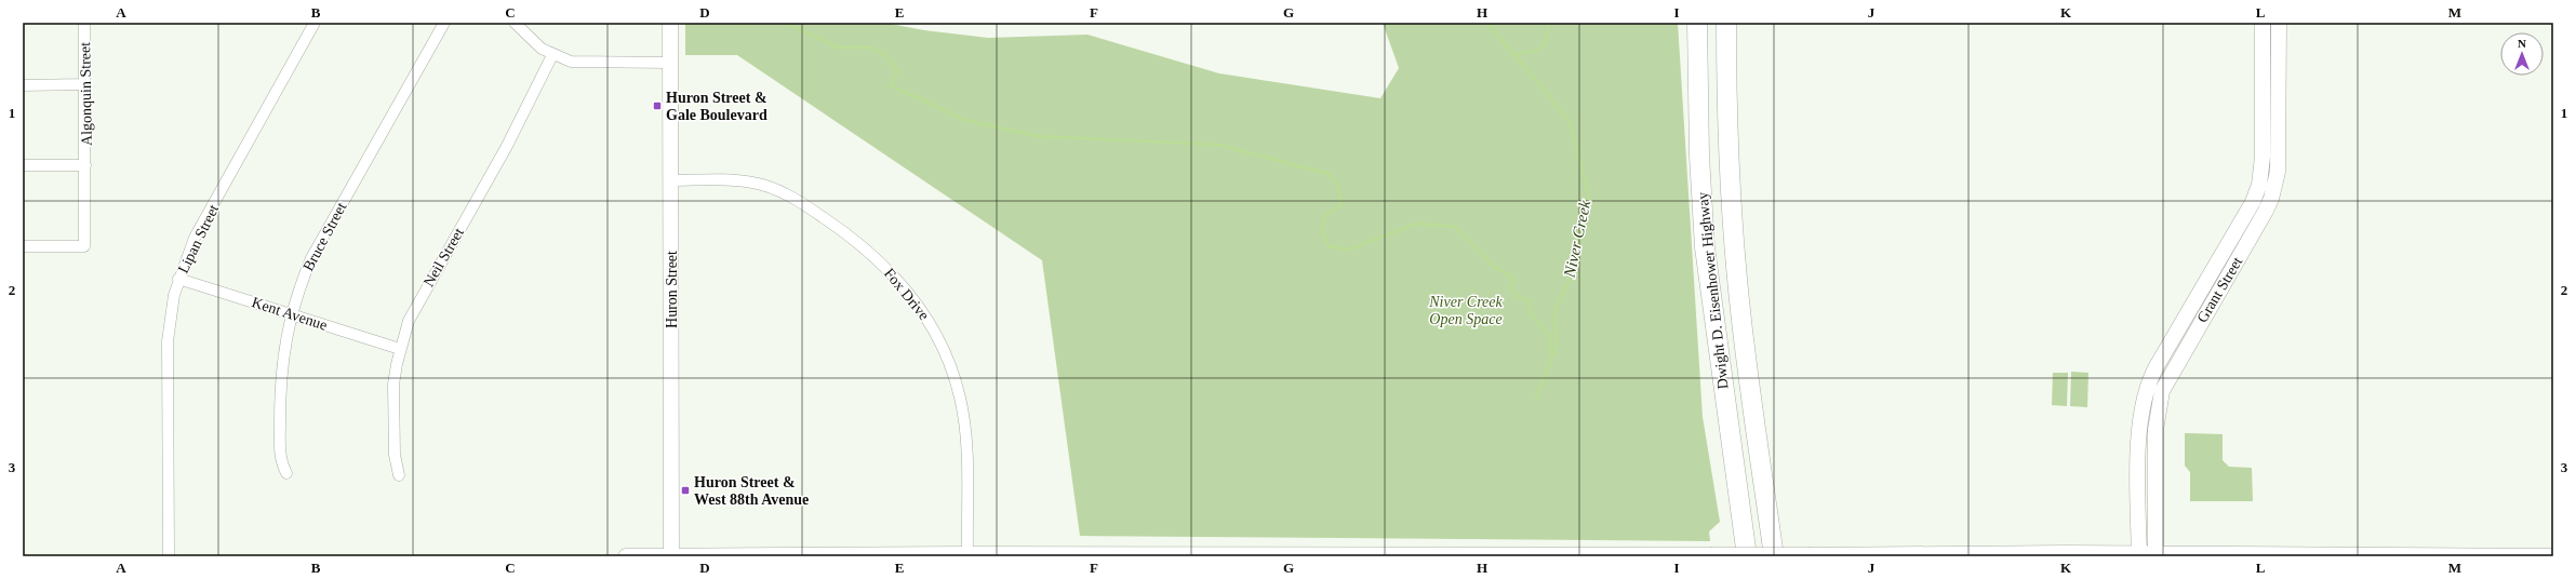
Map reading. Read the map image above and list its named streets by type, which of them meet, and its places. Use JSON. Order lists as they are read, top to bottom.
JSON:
{
  "streets": {
    "highway": ["Dwight D. Eisenhower Highway"],
    "main road": ["Huron Street", "Grant Street"],
    "street": [
      "Algonquin Street",
      "Bruce Street",
      "Lipan Street",
      "Neil Street",
      "Fox Drive",
      "Kent Avenue"
    ]
  },
  "crossings": [
    ["Bruce Street", "Kent Avenue"],
    ["Lipan Street", "Kent Avenue"],
    ["Neil Street", "Kent Avenue"],
    ["Huron Street", "Fox Drive"]
  ],
  "water": ["Niver Creek"],
  "parks": ["Niver Creek Open Space"],
  "places": {
    "transit": ["Huron Street & Gale Boulevard", "Huron Street & West 88th Avenue"]
  },
  "north": "top",
  "grid": {
    "columns": [
      "A",
      "B",
      "C",
      "D",
      "E",
      "F",
      "G",
      "H",
      "I",
      "J",
      "K",
      "L",
      "M"
    ],
    "rows": ["1", "2", "3"]
  }
}
